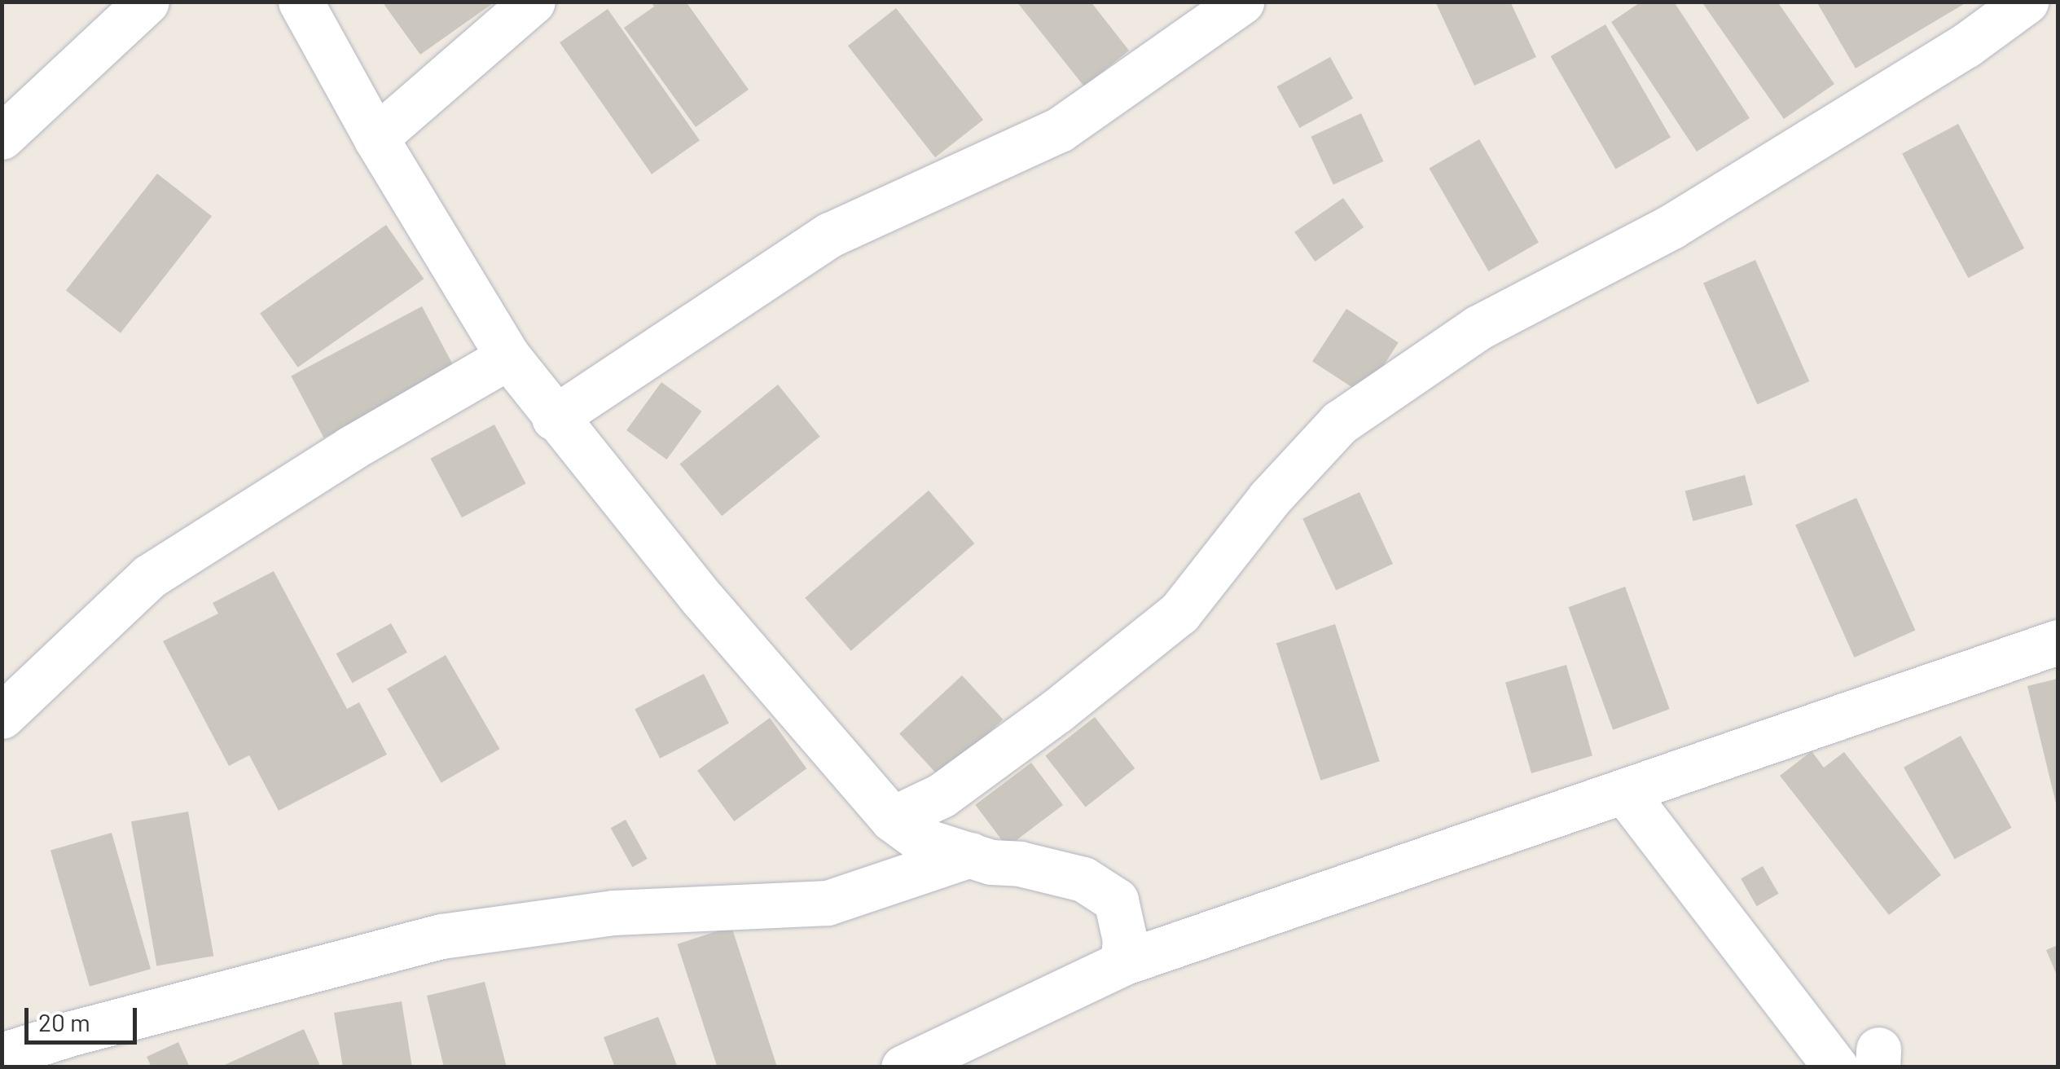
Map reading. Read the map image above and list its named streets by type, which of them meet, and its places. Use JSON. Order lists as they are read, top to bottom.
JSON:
{
  "scale_bar": "20 m"
}
